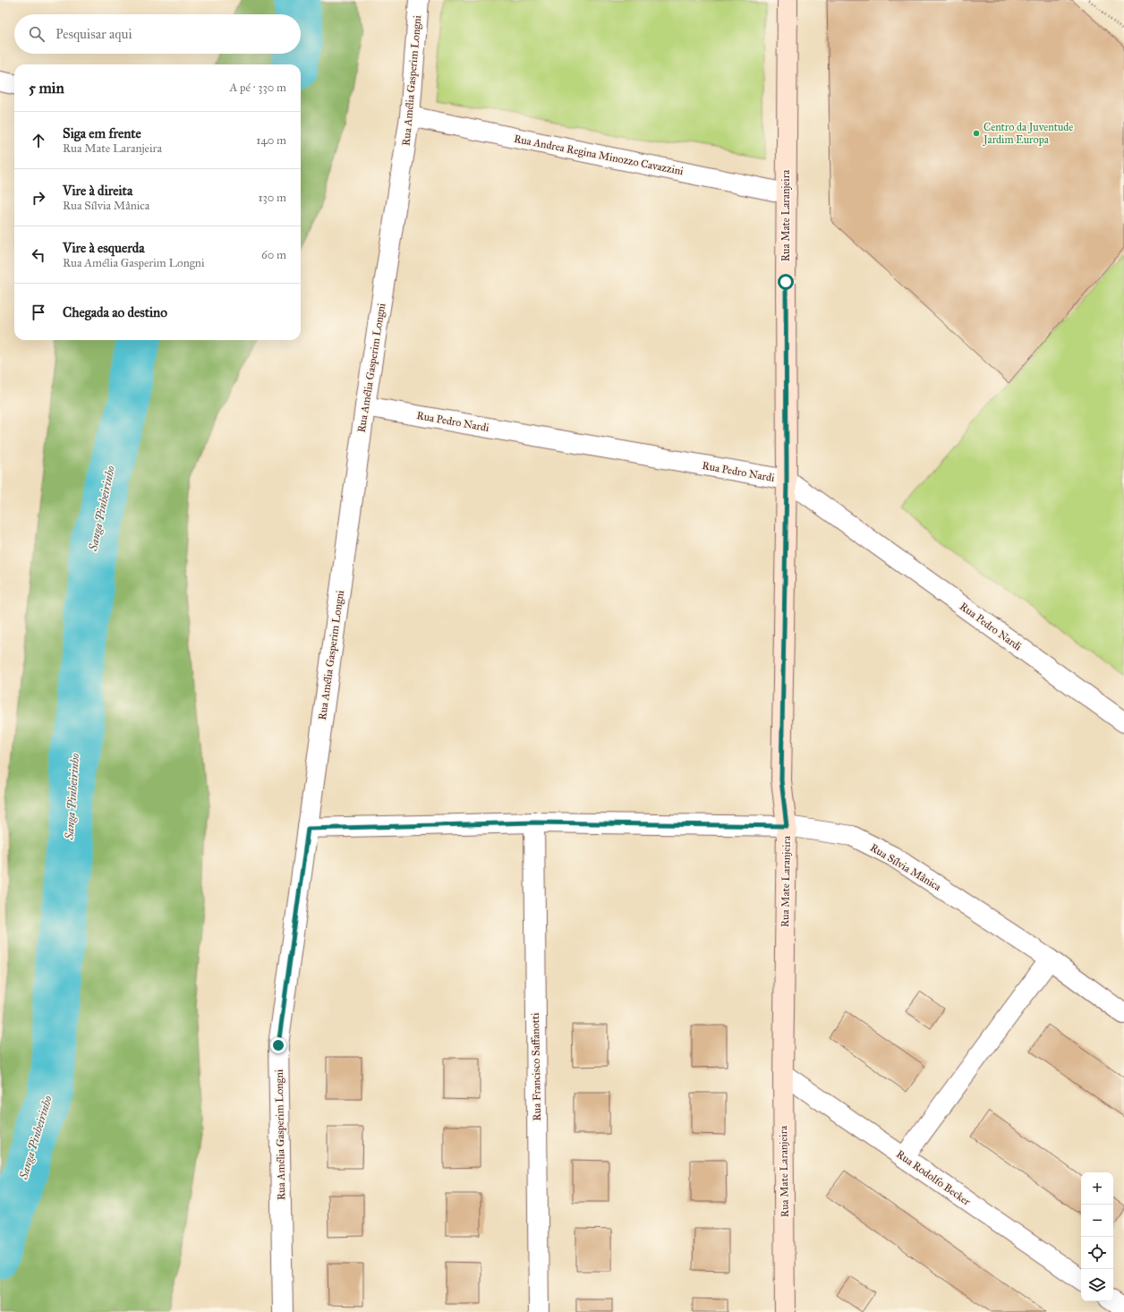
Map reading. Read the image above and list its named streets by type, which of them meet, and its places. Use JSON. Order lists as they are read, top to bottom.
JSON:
{
  "streets": {
    "street": [
      "Rua Amélia Gasperim Longni",
      "Rua Andrea Regina Minozzo Cavazzini",
      "Rua Mate Laranjeira",
      "Rua Pedro Nardi",
      "Rua Sílvia Mânica",
      "Rua Francisco Saffanotti",
      "Rua Rodolfo Becker"
    ]
  },
  "crossings": [
    ["Rua Amélia Gasperim Longni", "Rua Andrea Regina Minozzo Cavazzini"],
    ["Rua Amélia Gasperim Longni", "Rua Pedro Nardi"],
    ["Rua Amélia Gasperim Longni", "Rua Sílvia Mânica"],
    ["Rua Andrea Regina Minozzo Cavazzini", "Rua Mate Laranjeira"],
    ["Rua Mate Laranjeira", "Rua Pedro Nardi"],
    ["Rua Mate Laranjeira", "Rua Sílvia Mânica"],
    ["Rua Mate Laranjeira", "Rua Rodolfo Becker"],
    ["Rua Sílvia Mânica", "Rua Francisco Saffanotti"]
  ],
  "water": ["Sanga Pinheirinho"],
  "places": ["Centro da Juventude Jardim Europa"],
  "page": {
    "search": "Pesquisar aqui",
    "heading": ["5 min", "A pé · 330 m"],
    "list": [
      ["Siga em frente", "Rua Mate Laranjeira", "140 m"],
      ["Vire à direita", "Rua Sílvia Mânica", "130 m"],
      ["Vire à esquerda", "Rua Amélia Gasperim Longni", "60 m"],
      "Chegada ao destino"
    ],
    "map_buttons": ["+", "−"]
  }
}
